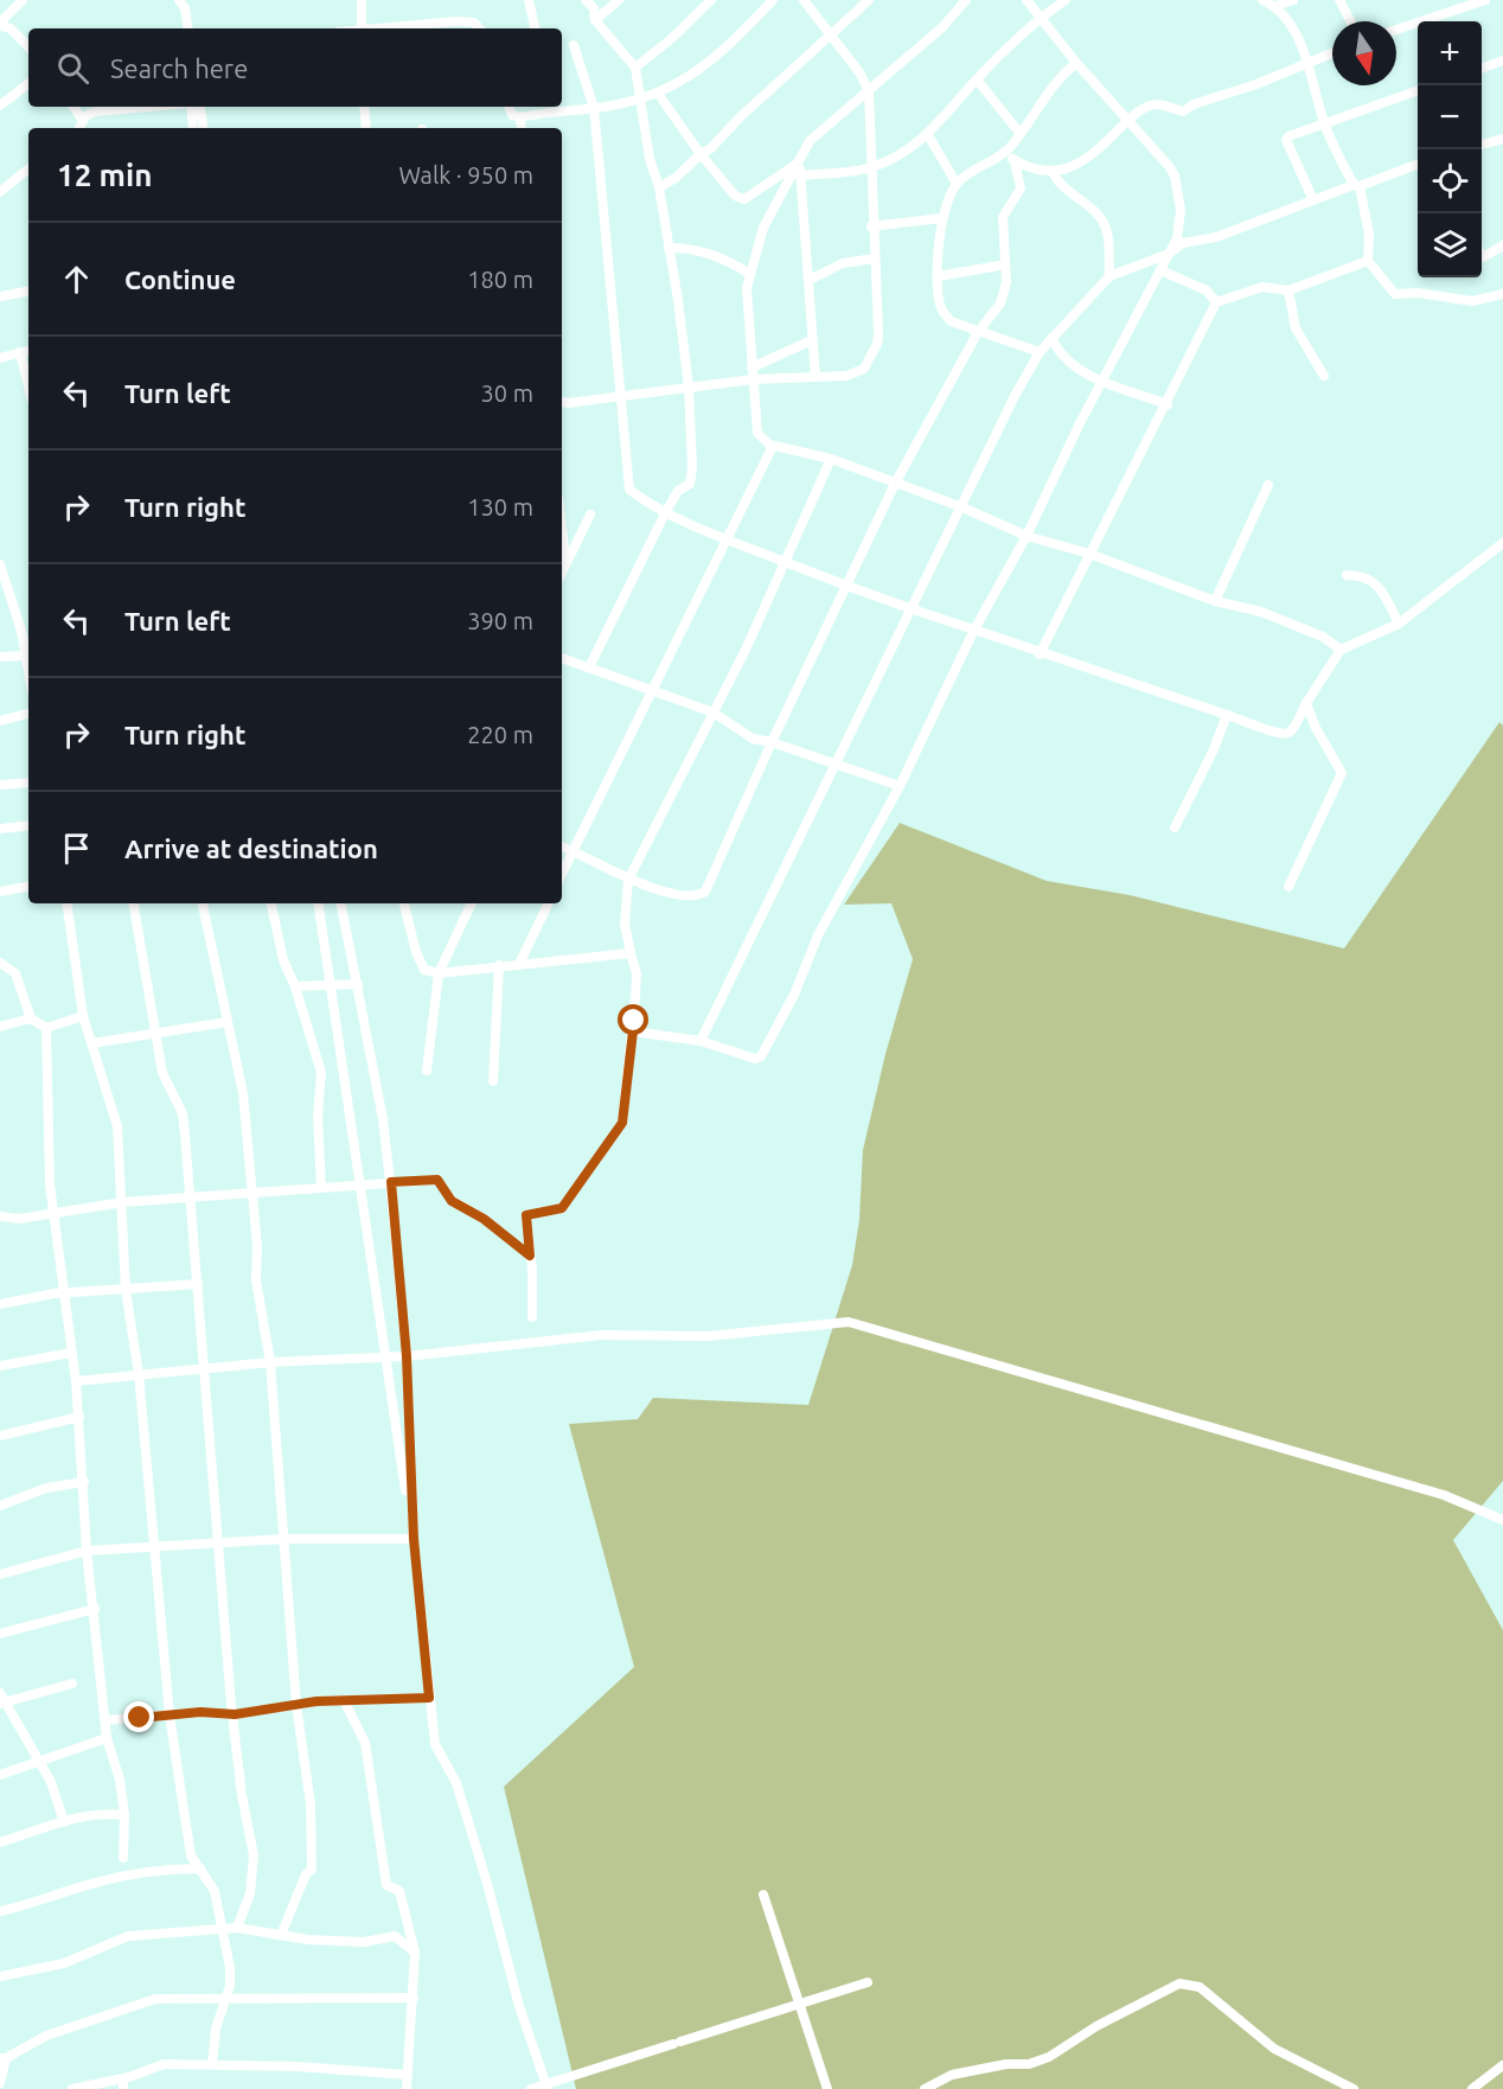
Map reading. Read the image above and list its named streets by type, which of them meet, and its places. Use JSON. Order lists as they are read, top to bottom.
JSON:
{
  "north": "bottom",
  "page": {
    "map_buttons": ["+", "−"],
    "search": "Search here",
    "heading": ["12 min", "Walk · 950 m"],
    "list": [
      ["Continue", "180 m"],
      ["Turn left", "30 m"],
      ["Turn right", "130 m"],
      ["Turn left", "390 m"],
      ["Turn right", "220 m"],
      "Arrive at destination"
    ]
  }
}
